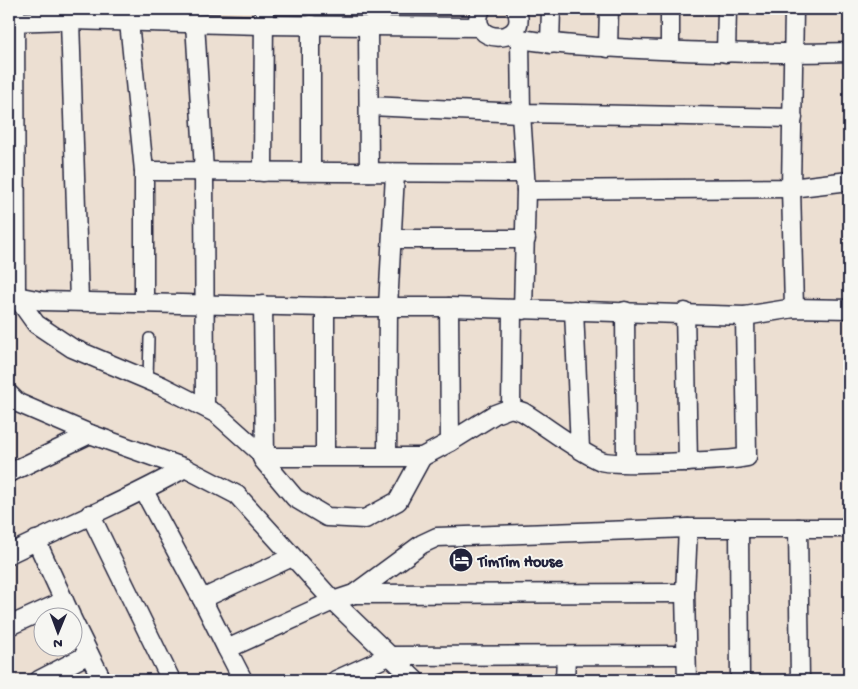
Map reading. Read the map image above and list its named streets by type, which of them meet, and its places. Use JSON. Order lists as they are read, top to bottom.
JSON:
{
  "places": {
    "hotel": ["TimTim House"]
  },
  "north": "bottom"
}
